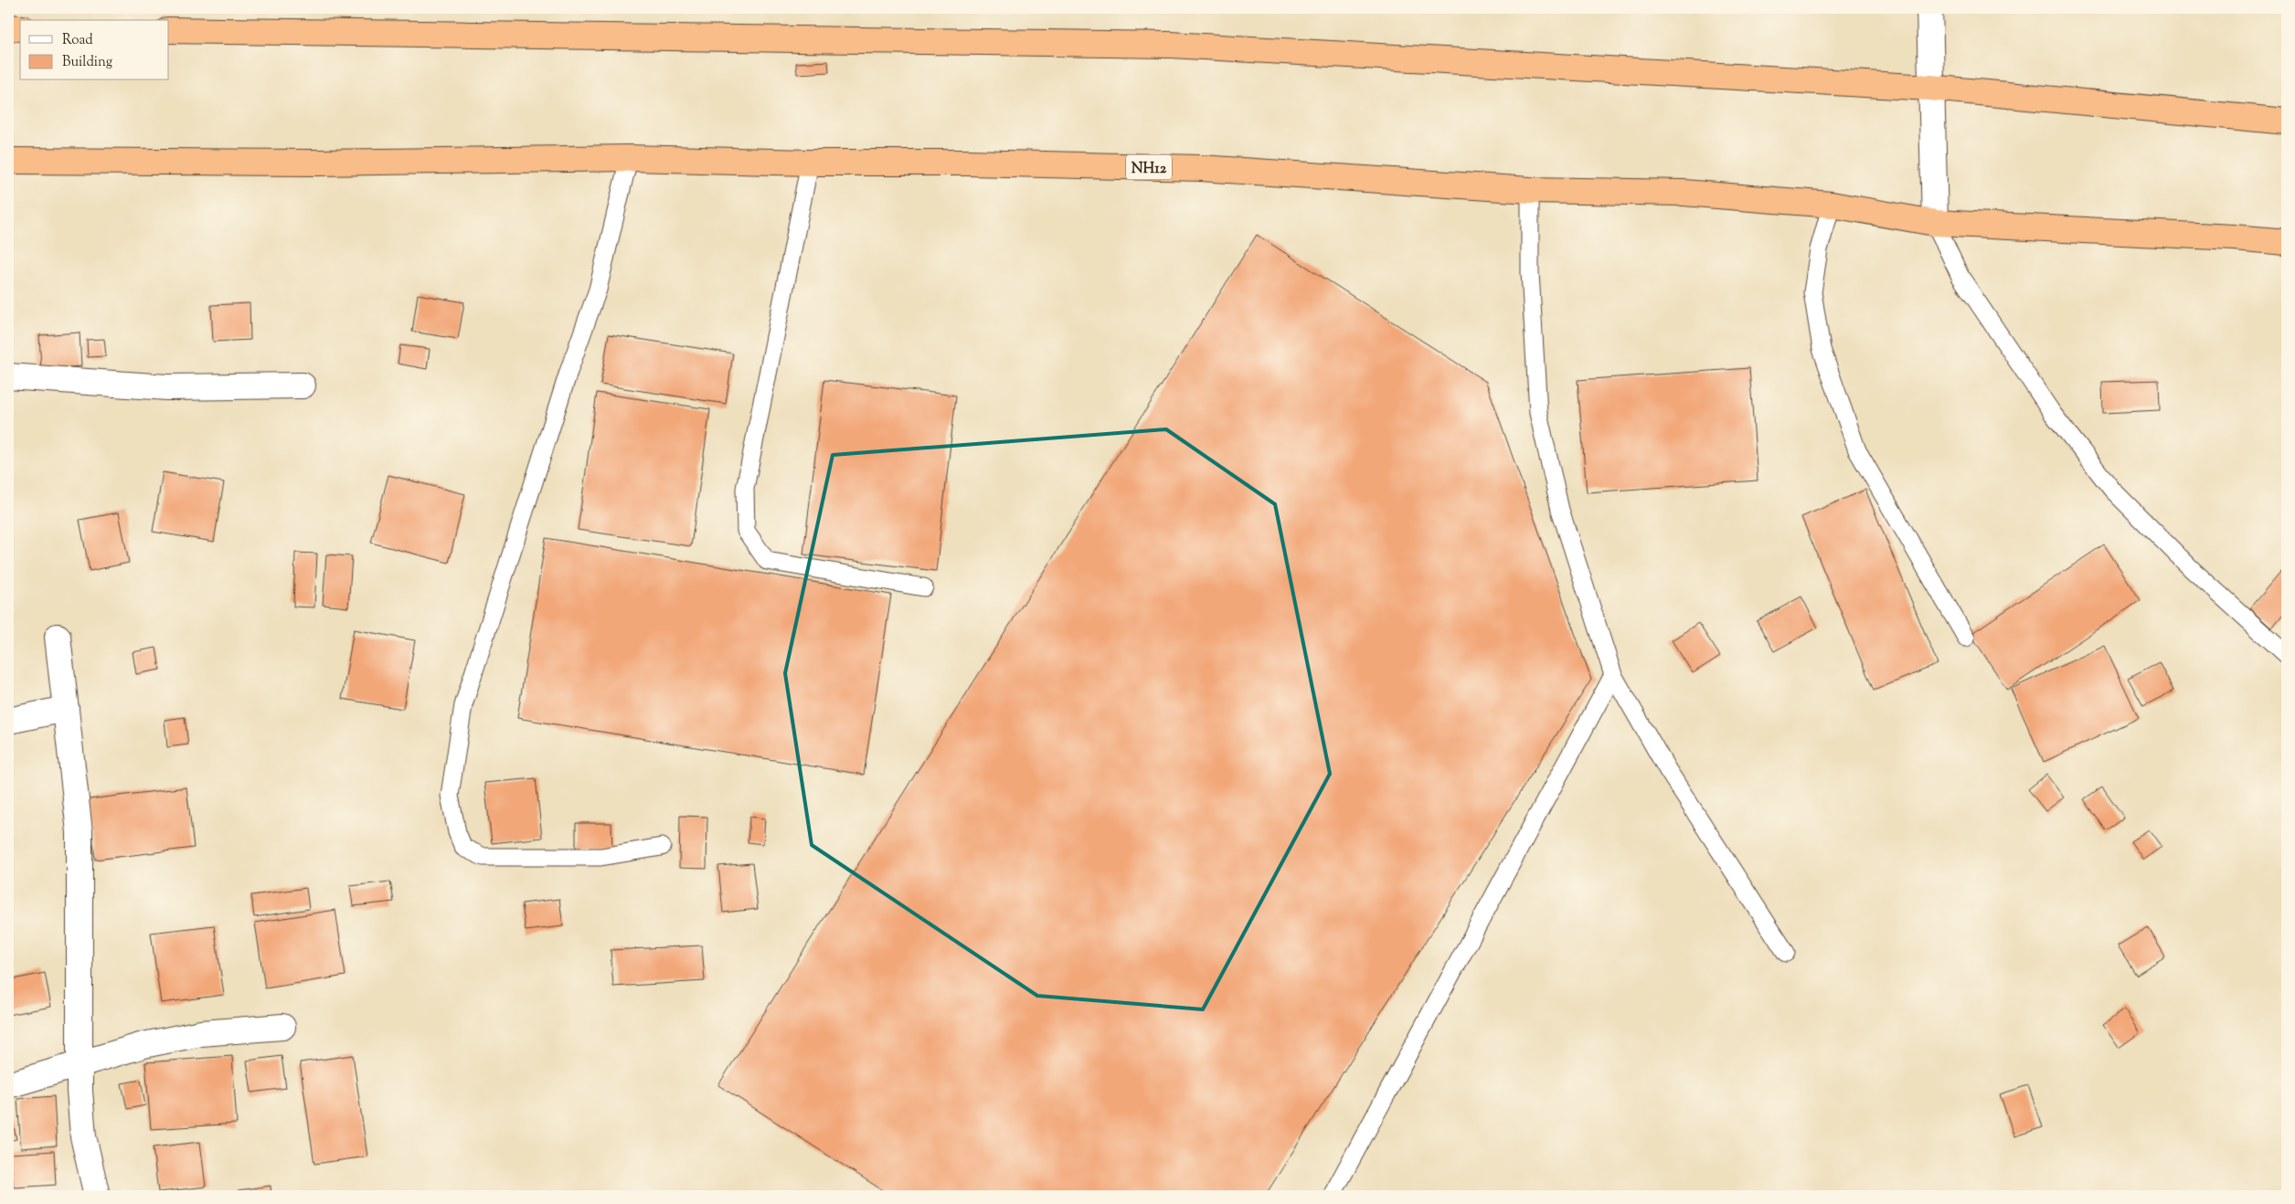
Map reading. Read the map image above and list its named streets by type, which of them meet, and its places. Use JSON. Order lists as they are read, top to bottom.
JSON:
{
  "streets": {
    "highway": ["NH12"]
  },
  "legend": ["Road", "Building"]
}
